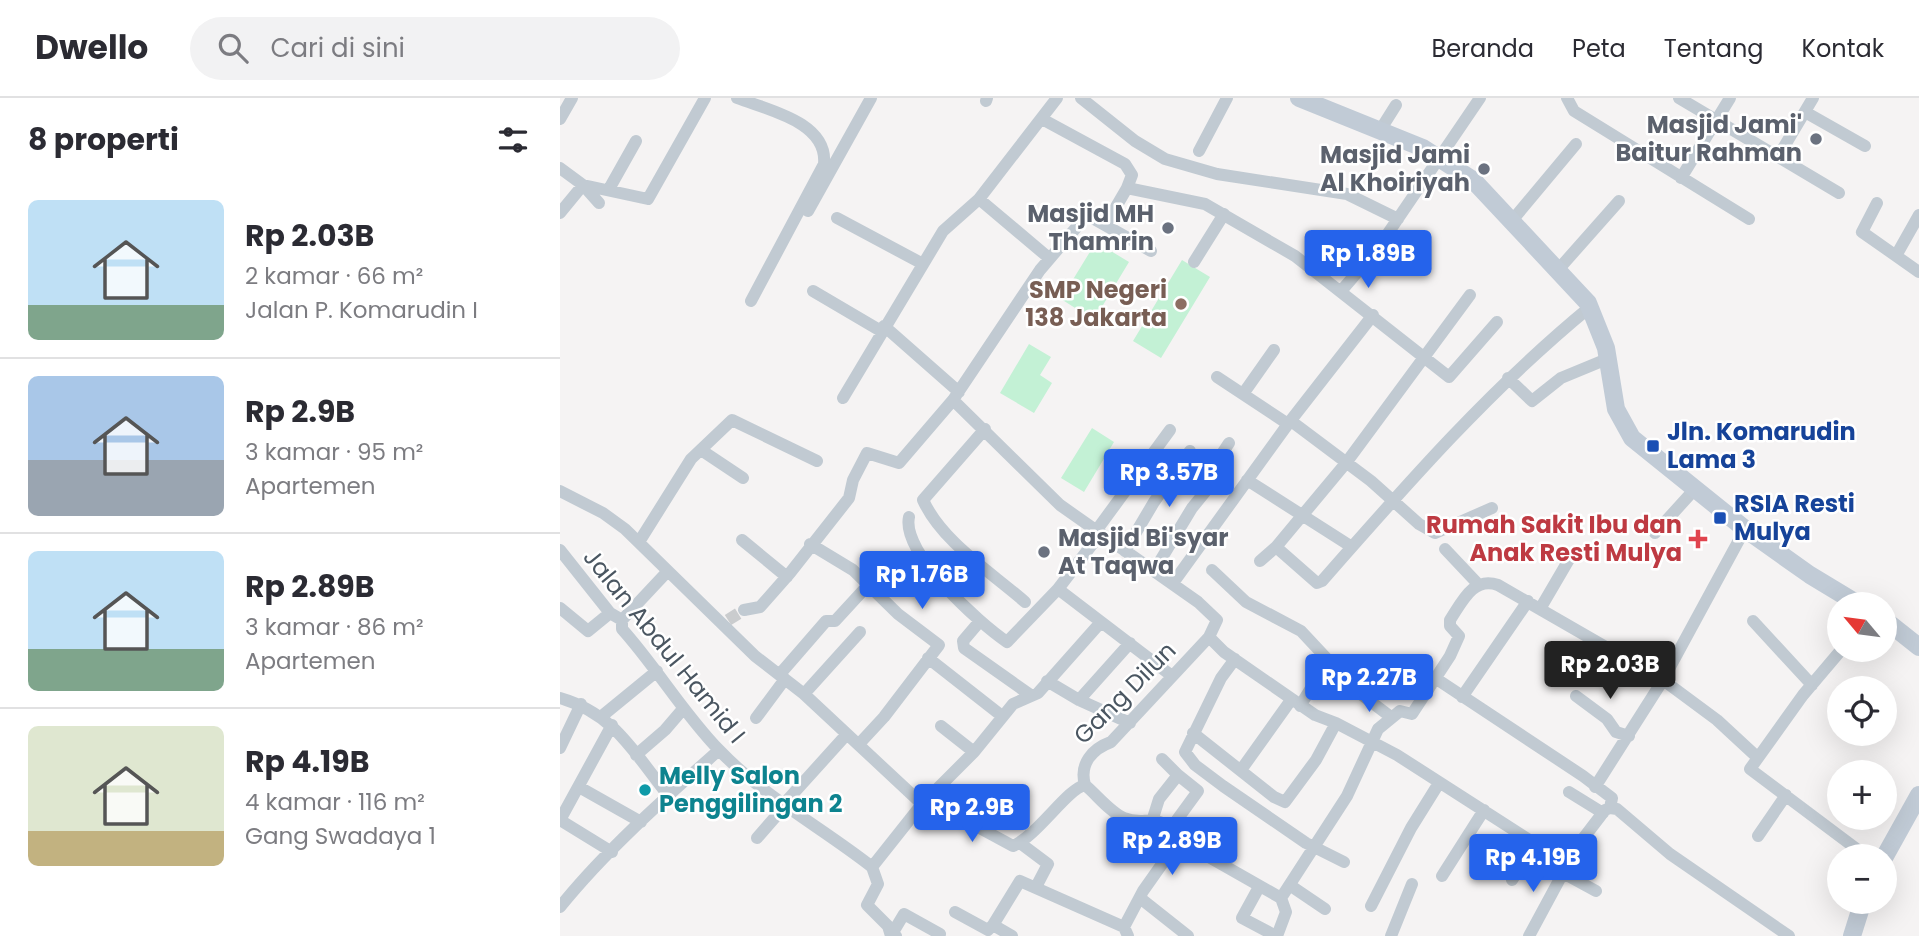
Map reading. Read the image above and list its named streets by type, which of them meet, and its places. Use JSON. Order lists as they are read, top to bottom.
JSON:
{
  "streets": {
    "street": ["Jalan Abdul Hamid I", "Gang Dilun"]
  },
  "places": {
    "other": [
      "Masjid Jami' Baitur Rahman",
      "Masjid Jami Al Khoiriyah",
      "Masjid MH Thamrin",
      "SMP Negeri 138 Jakarta",
      "Masjid Bi'syar At Taqwa",
      "Melly Salon Penggilingan 2"
    ],
    "transit": ["Jln. Komarudin Lama 3", "RSIA Resti Mulya"],
    "health": ["Rumah Sakit Ibu dan Anak Resti Mulya"]
  },
  "north": "top left",
  "page": {
    "header": "Dwello",
    "search": "Cari di sini",
    "nav": [
      "Beranda",
      "Peta",
      "Tentang",
      "Kontak"
    ],
    "heading": "8 properti",
    "list": [
      {
        "name": "Rp 2.03B",
        "note": "2 kamar · 66 m² · Jalan P. Komarudin I"
      },
      {
        "name": "Rp 2.9B",
        "note": "3 kamar · 95 m² · Apartemen"
      },
      {
        "name": "Rp 2.89B",
        "note": "3 kamar · 86 m² · Apartemen"
      },
      {
        "name": "Rp 4.19B",
        "note": "4 kamar · 116 m² · Gang Swadaya 1"
      }
    ],
    "price": [
      "Rp 1.89B",
      "Rp 3.57B",
      "Rp 1.76B",
      "Rp 2.03B",
      "Rp 2.27B",
      "Rp 2.9B",
      "Rp 2.89B",
      "Rp 4.19B"
    ],
    "map_buttons": ["+", "−"]
  }
}
